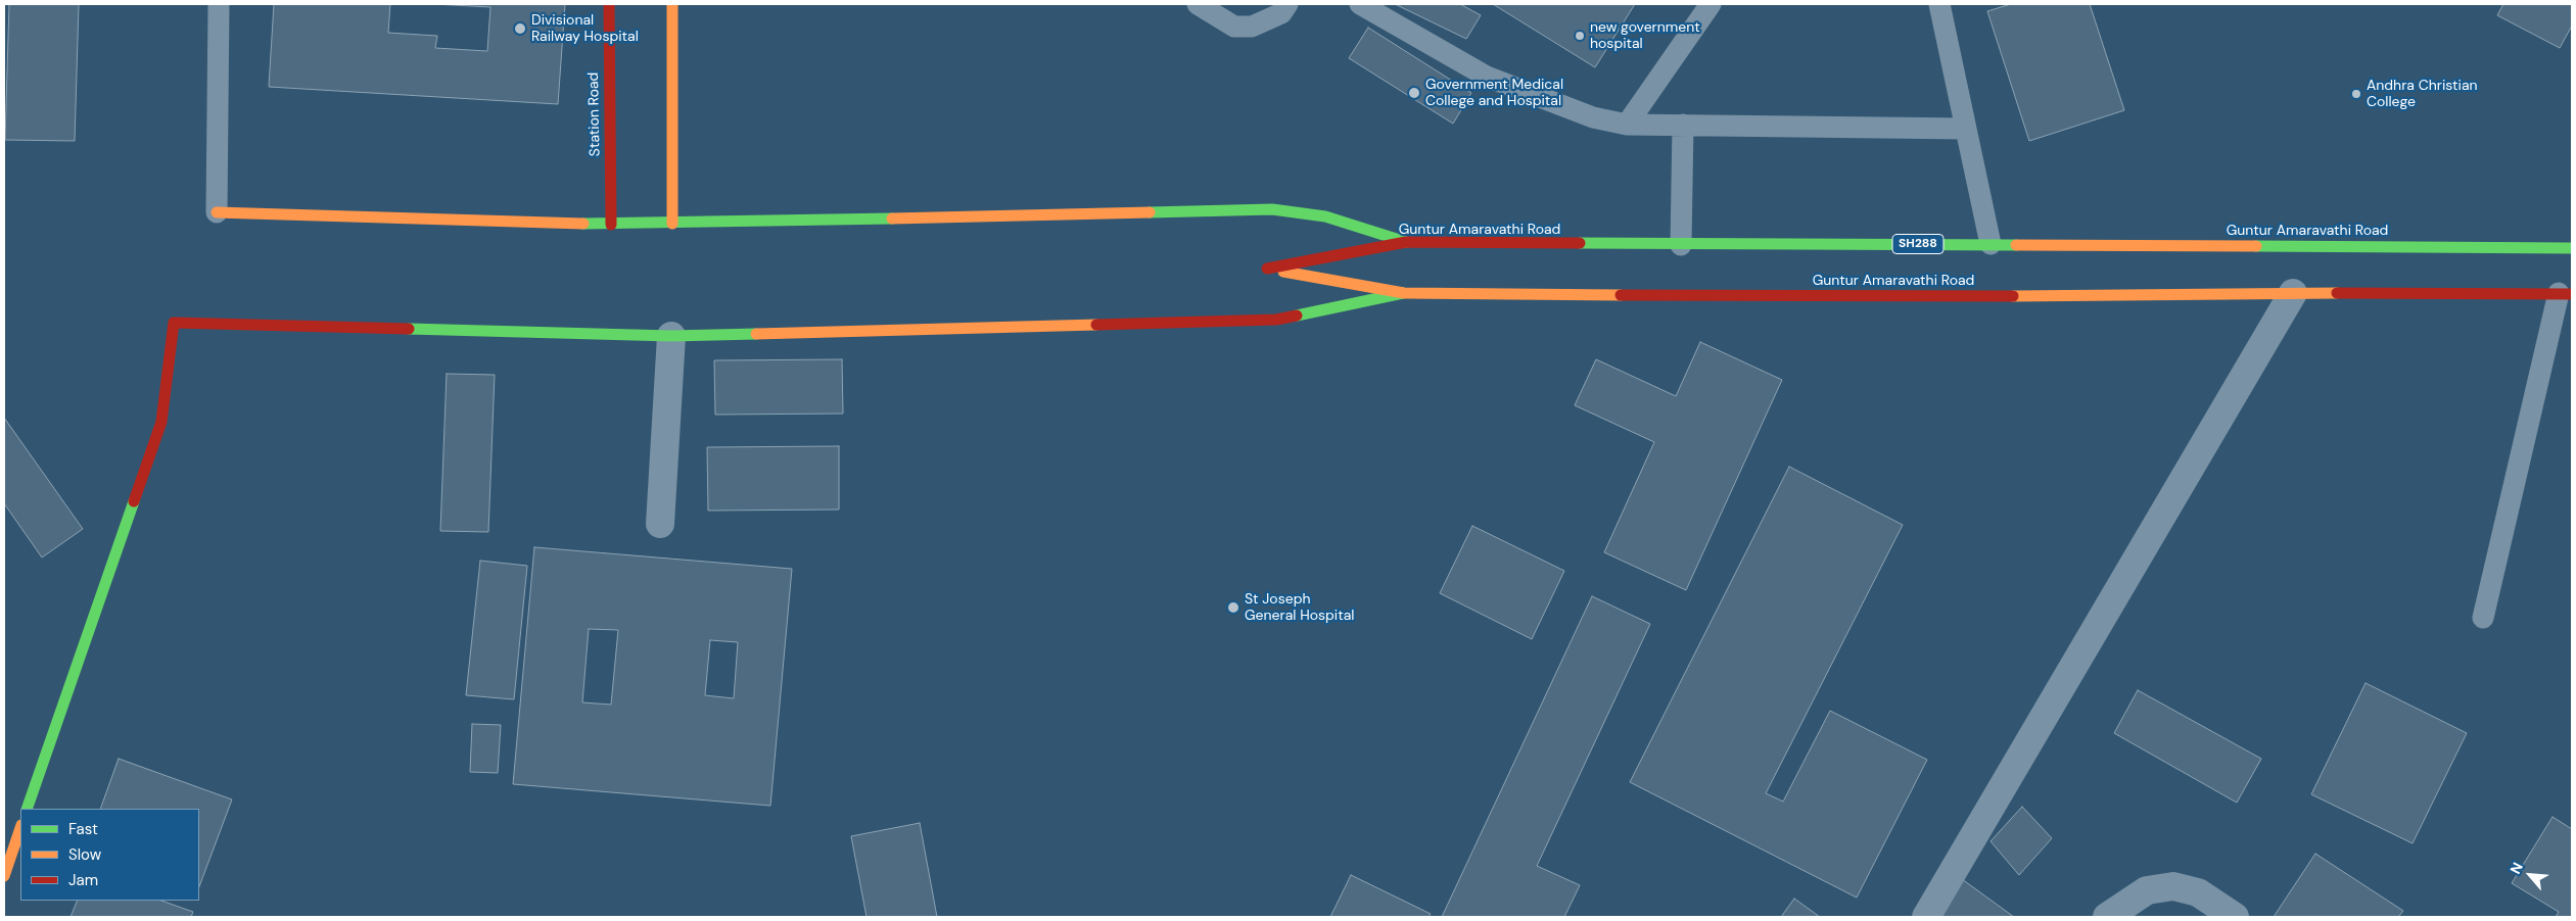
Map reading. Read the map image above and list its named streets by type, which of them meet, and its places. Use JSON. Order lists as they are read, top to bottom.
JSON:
{
  "streets": {
    "street": ["Station Road", "Guntur Amaravathi Road", "SH288"]
  },
  "places": [
    "Divisional Railway Hospital",
    "new government hospital",
    "Government Medical College and Hospital",
    "Andhra Christian College",
    "St Joseph General Hospital"
  ],
  "legend": ["Fast", "Slow", "Jam"],
  "north": "top left"
}
